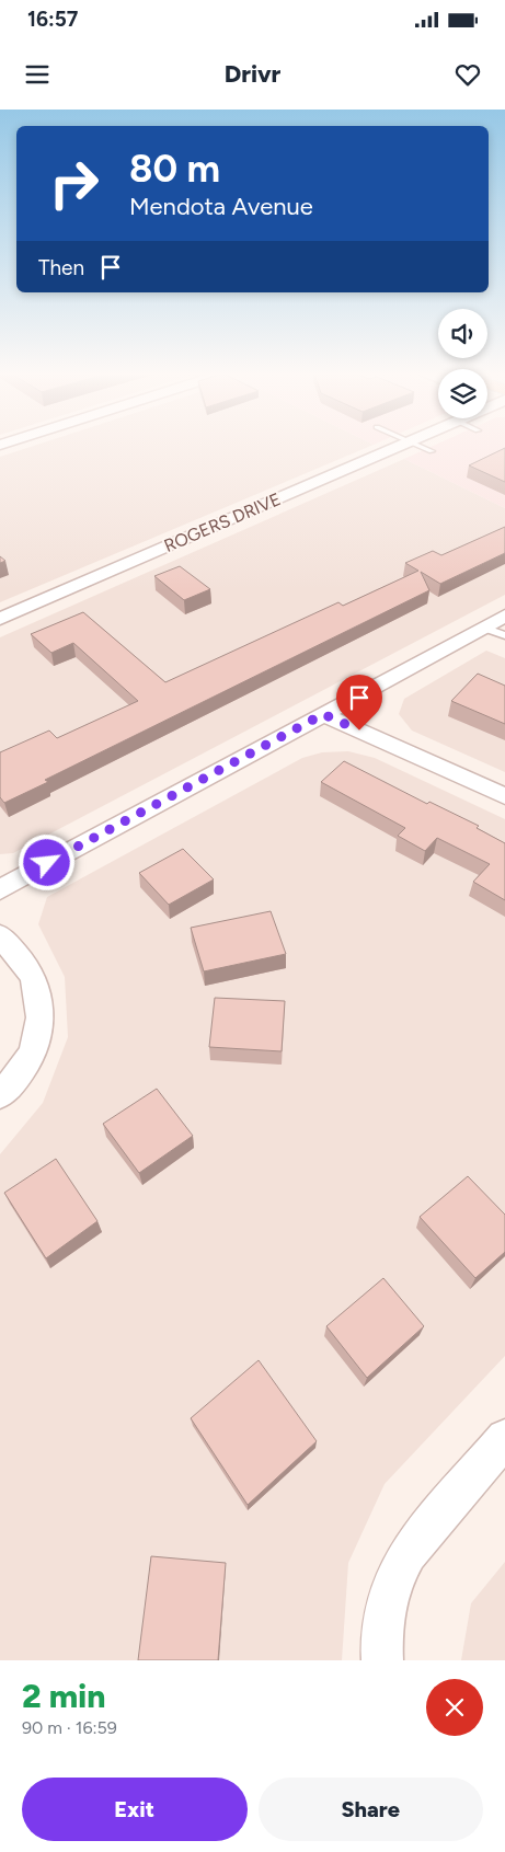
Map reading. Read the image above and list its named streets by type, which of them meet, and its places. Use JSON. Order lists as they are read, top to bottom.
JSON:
{
  "streets": {
    "street": ["ROGERS DRIVE"]
  },
  "page": {
    "status": "16:57",
    "header": "Drivr",
    "turn": ["80 m", "Mendota Avenue"],
    "then": "Then",
    "heading": ["2 min", "90 m · 16:59"],
    "buttons": ["Exit", "Share"]
  }
}
